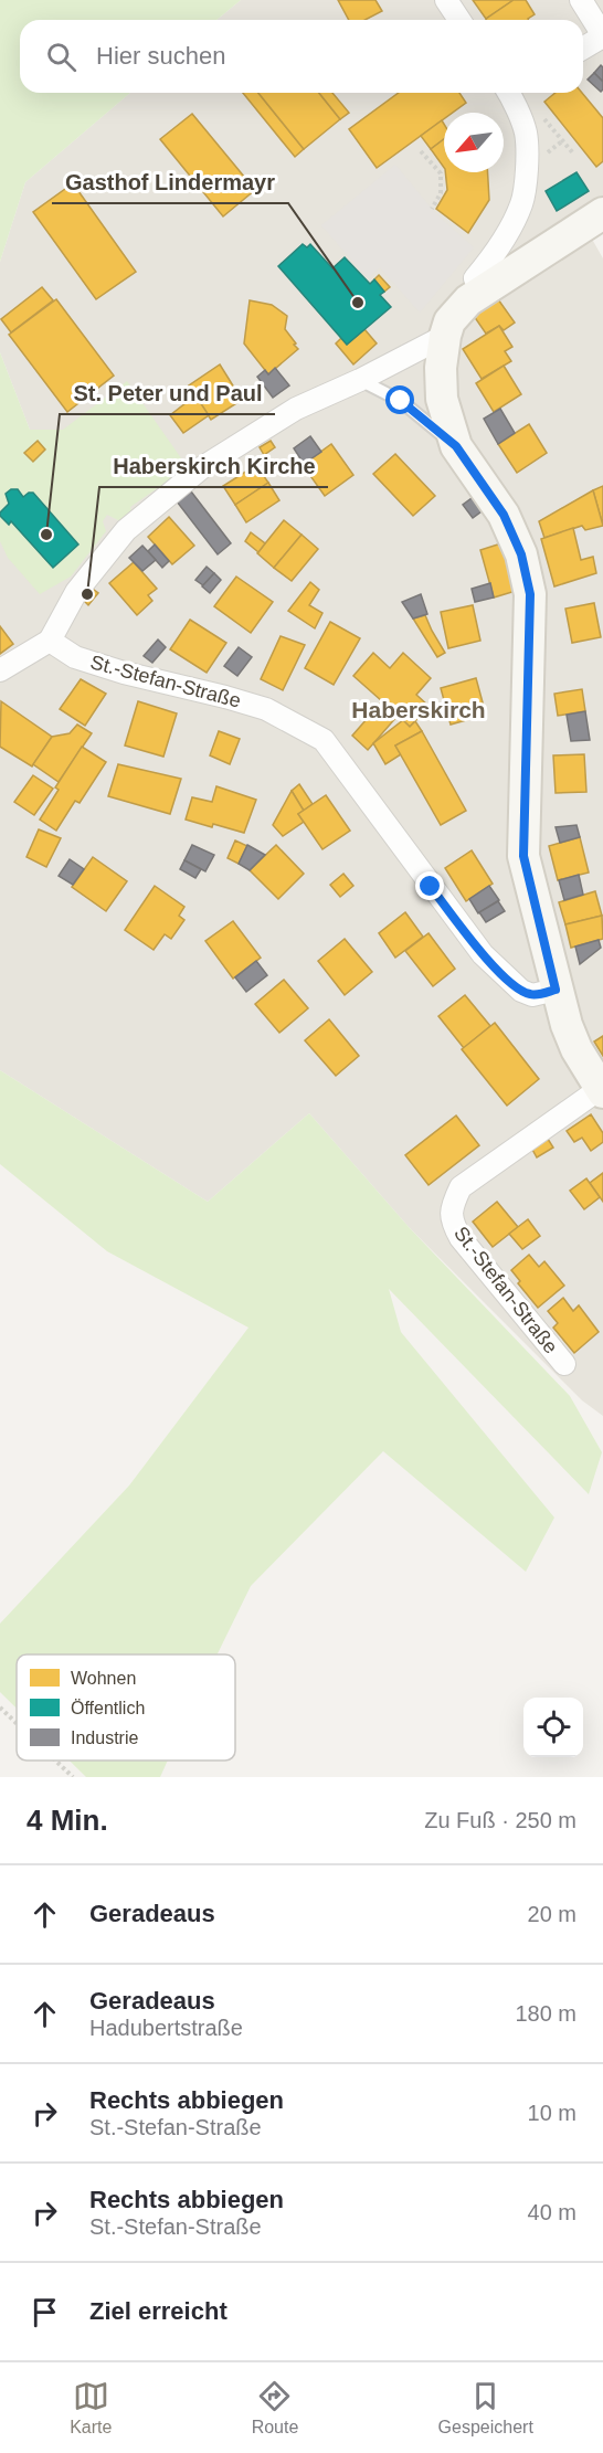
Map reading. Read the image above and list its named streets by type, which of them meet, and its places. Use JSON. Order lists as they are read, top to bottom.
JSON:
{
  "streets": {
    "street": ["St.-Stefan-Straße"]
  },
  "districts": ["Haberskirch"],
  "places": ["Gasthof Lindermayr", "St. Peter und Paul", "Haberskirch Kirche"],
  "legend": ["Wohnen", "Öffentlich", "Industrie"],
  "north": "bottom left",
  "page": {
    "search": "Hier suchen",
    "heading": ["4 Min.", "Zu Fuß · 250 m"],
    "list": [
      ["Geradeaus", "20 m"],
      ["Geradeaus", "Hadubertstraße", "180 m"],
      ["Rechts abbiegen", "St.-Stefan-Straße", "10 m"],
      ["Rechts abbiegen", "St.-Stefan-Straße", "40 m"],
      "Ziel erreicht"
    ],
    "nav": ["Karte", "Route", "Gespeichert"]
  }
}
